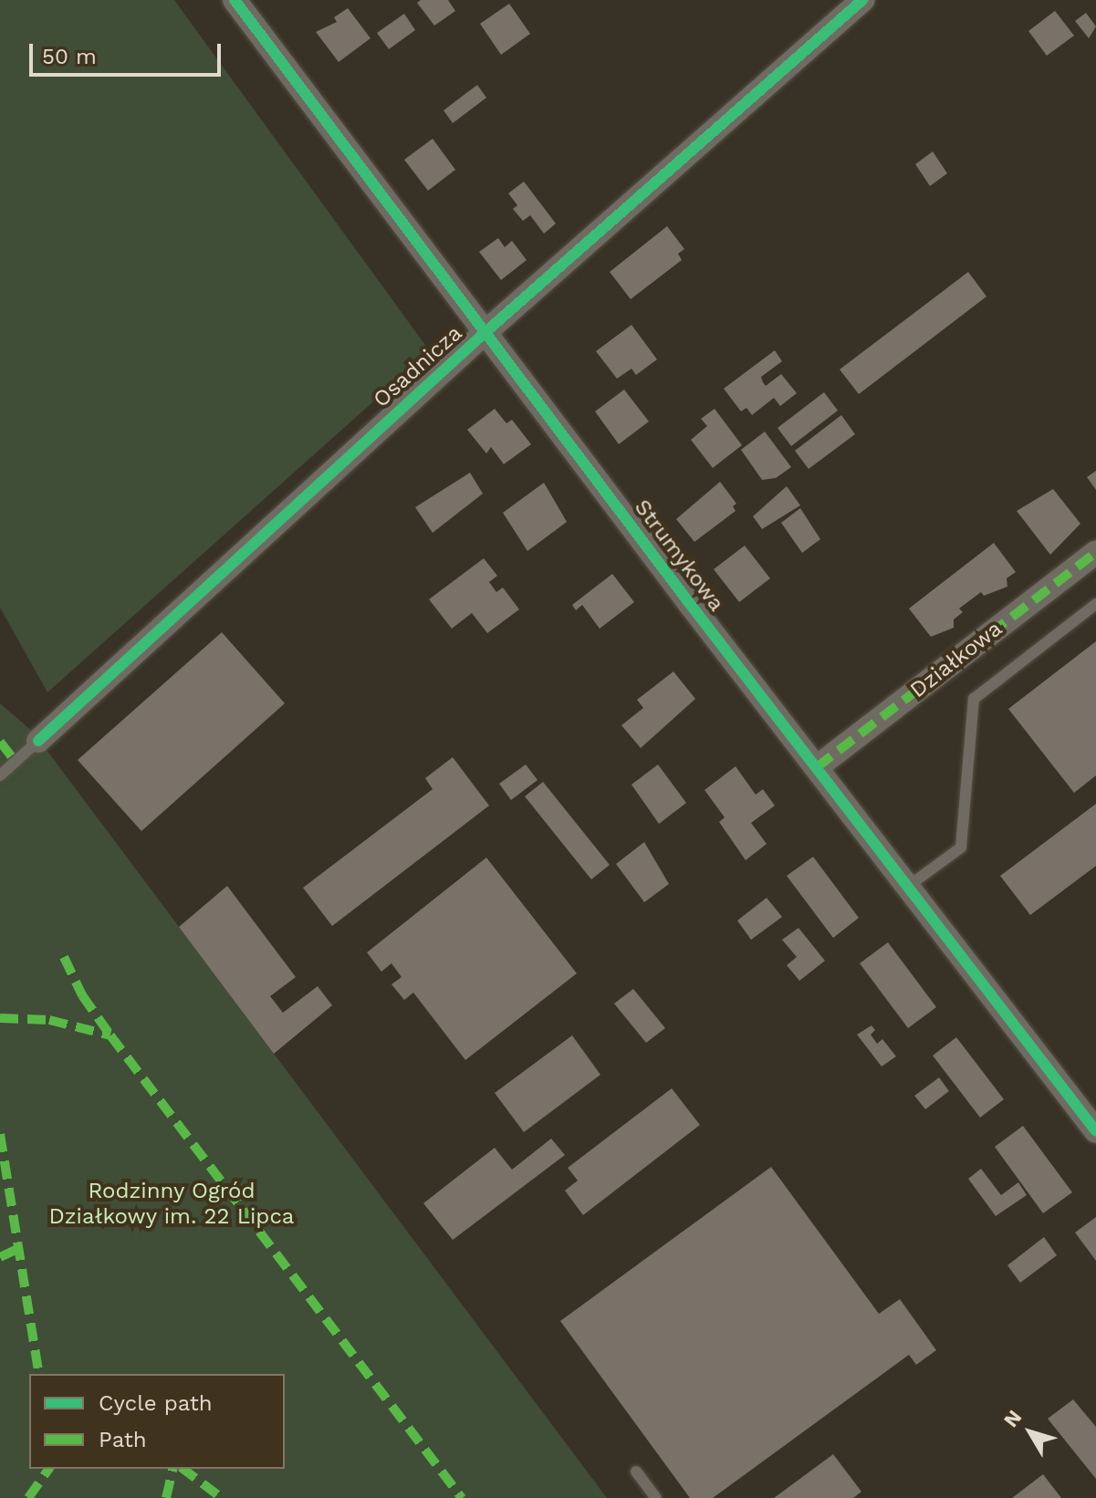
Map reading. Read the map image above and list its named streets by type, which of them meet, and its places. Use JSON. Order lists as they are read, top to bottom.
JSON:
{
  "streets": {
    "street": ["Osadnicza", "Strumykowa", "Działkowa"]
  },
  "crossings": [
    ["Osadnicza", "Strumykowa"],
    ["Strumykowa", "Działkowa"]
  ],
  "parks": ["Rodzinny Ogród Działkowy im. 22 Lipca"],
  "legend": ["Cycle path", "Path"],
  "scale_bar": "50 m",
  "north": "top left"
}
